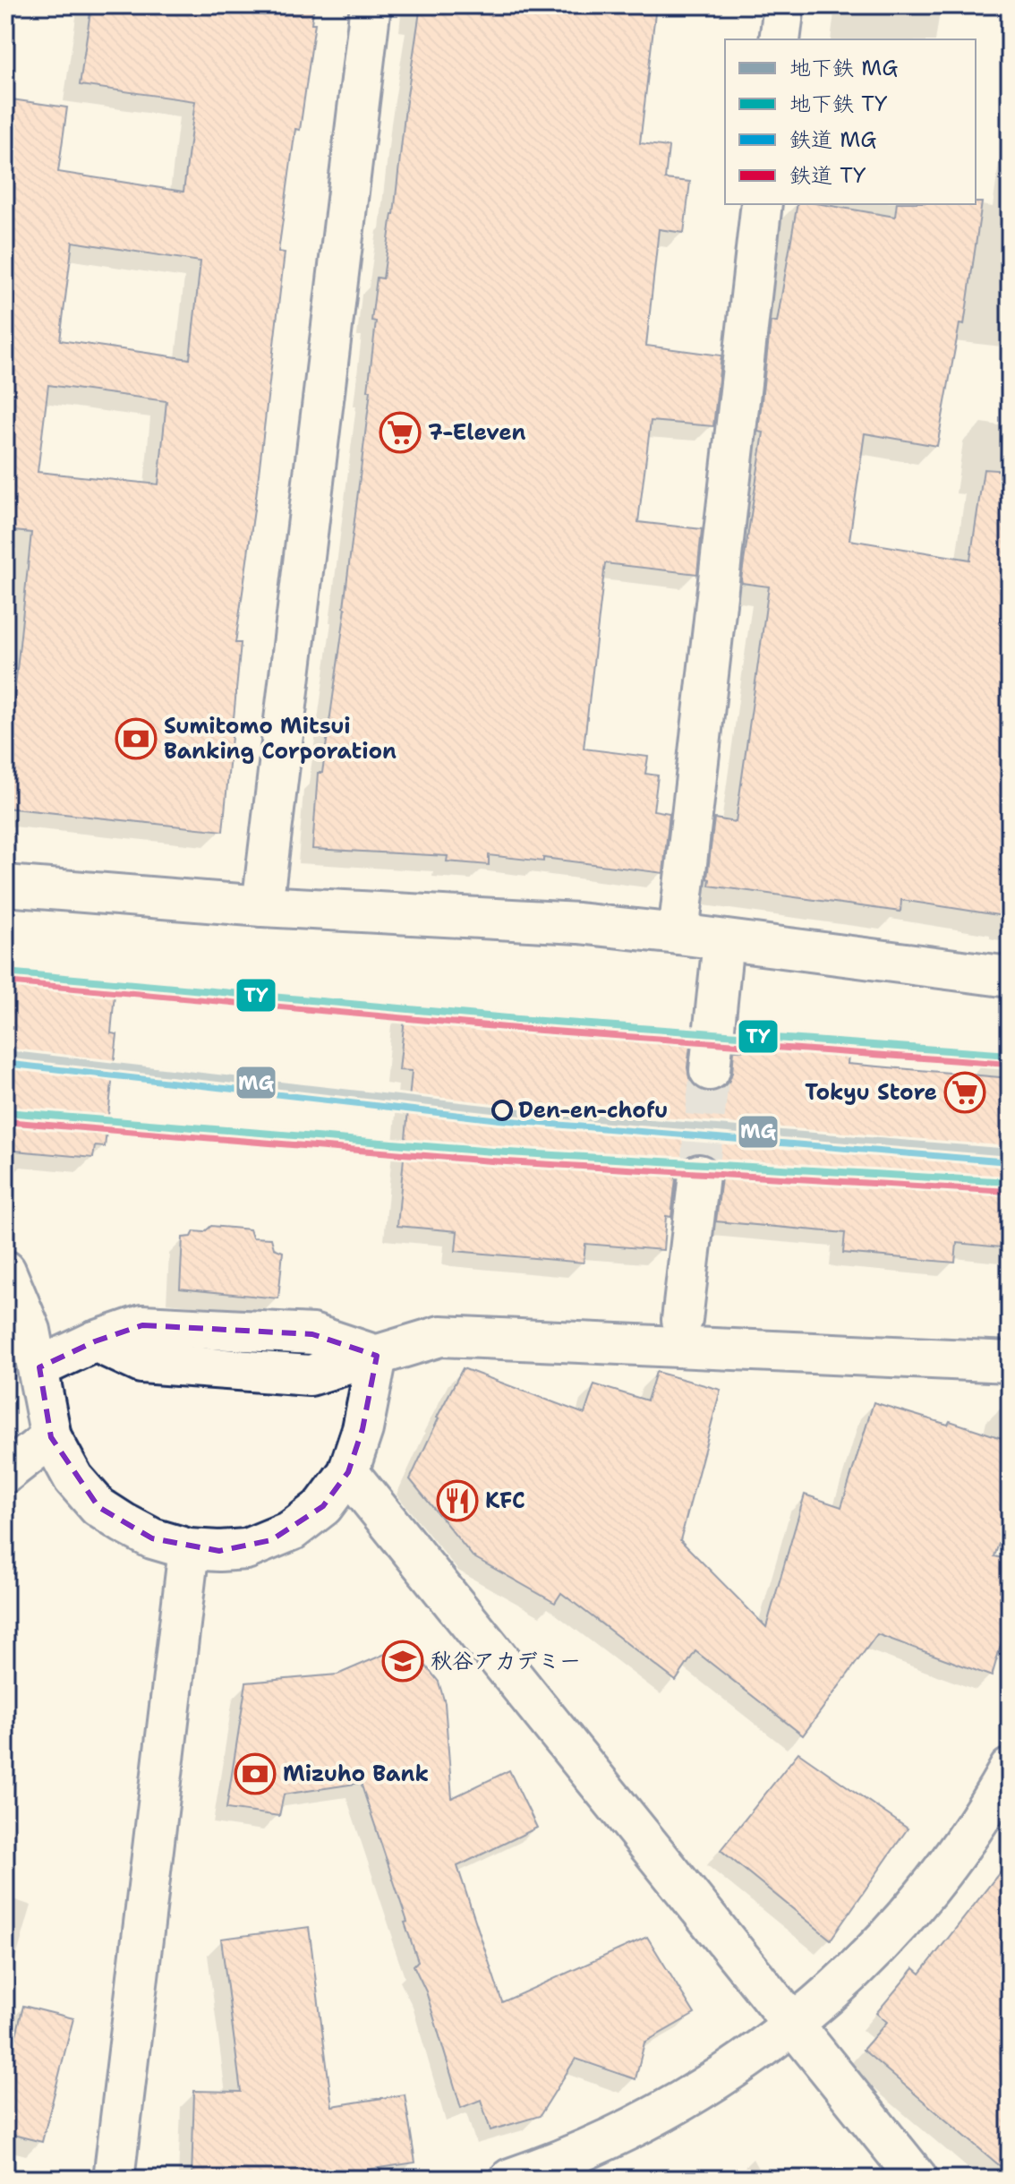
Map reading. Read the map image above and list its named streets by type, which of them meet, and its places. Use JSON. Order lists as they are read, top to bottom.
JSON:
{
  "places": {
    "supermarket": ["7-Eleven", "Tokyu Store"],
    "bank": ["Sumitomo Mitsui Banking Corporation", "Mizuho Bank"],
    "other": ["Den-en-chofu"],
    "restaurant": ["KFC"],
    "school or university": ["秋谷アカデミー"]
  },
  "lines": [
    "metro line TY",
    "rail line TY",
    "metro line MG",
    "rail line MG"
  ],
  "legend": [
    "地下鉄 MG",
    "地下鉄 TY",
    "鉄道 MG",
    "鉄道 TY"
  ]
}
